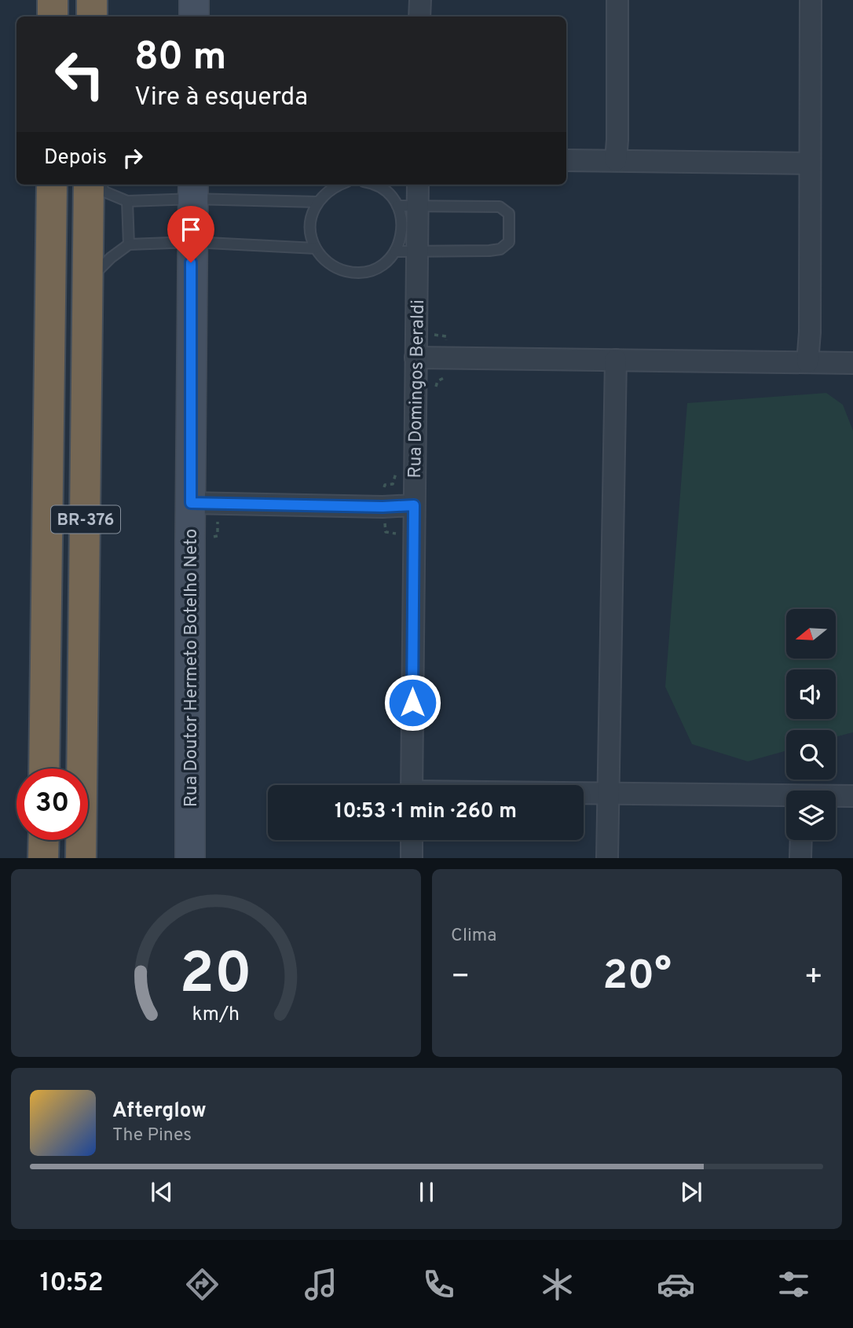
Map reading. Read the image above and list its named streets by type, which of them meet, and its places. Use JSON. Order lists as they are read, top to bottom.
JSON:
{
  "streets": {
    "highway": ["BR-376"],
    "street": ["Rua Domingos Beraldi", "Rua Doutor Hermeto Botelho Neto"]
  },
  "north": "left",
  "page": {
    "turn": ["80 m", "Vire à esquerda"],
    "then": "Depois",
    "limit": "30",
    "trip": "10:53 · 1 min · 260 m",
    "tile": "Clima",
    "heat": ["−", "20°", "+"],
    "song": ["Afterglow", "The Pines"],
    "tabs": "10:52",
    "gauge": ["20", "km/h"]
  }
}
